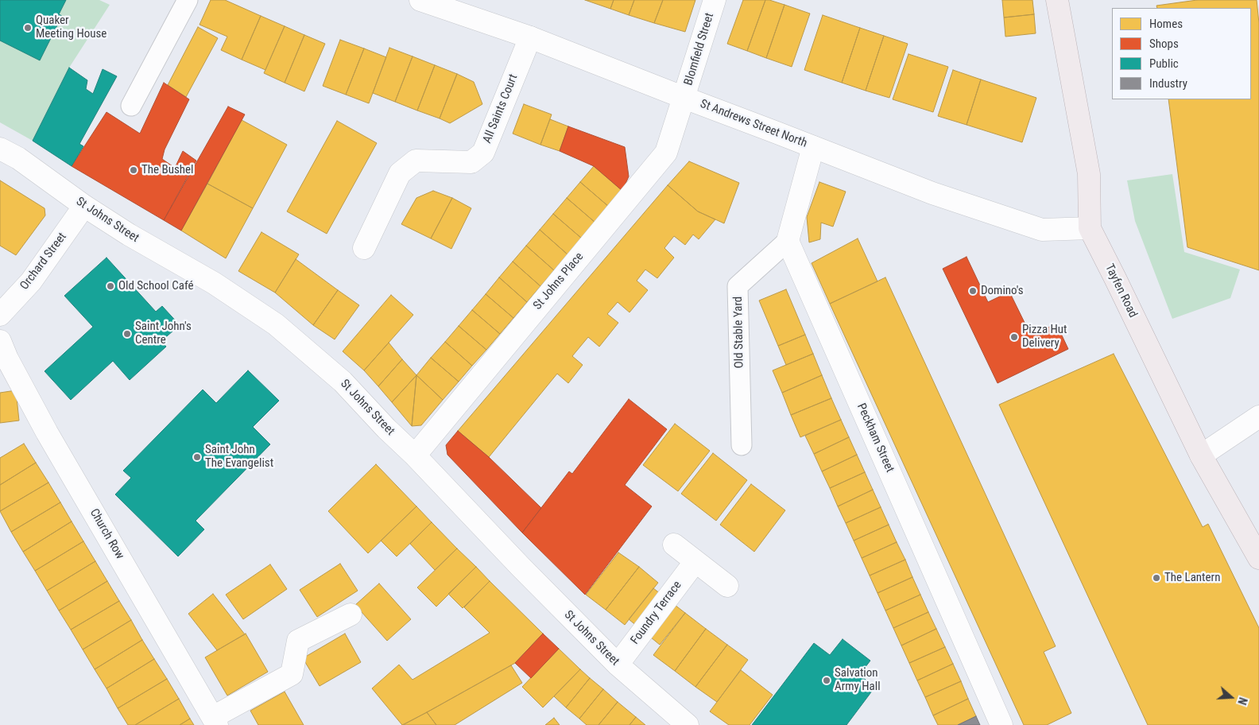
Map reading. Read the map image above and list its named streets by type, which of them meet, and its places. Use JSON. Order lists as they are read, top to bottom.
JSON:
{
  "streets": {
    "main road": ["Tayfen Road"],
    "street": [
      "Blomfield Street",
      "All Saints Court",
      "St Andrews Street North",
      "St Johns Street",
      "Orchard Street",
      "St Johns Place",
      "Peckham Street",
      "Church Row",
      "Foundry Terrace"
    ],
    "lane": ["Old Stable Yard"]
  },
  "crossings": [
    ["Blomfield Street", "St Andrews Street North"],
    ["Blomfield Street", "St Johns Place"],
    ["All Saints Court", "St Andrews Street North"],
    ["St Andrews Street North", "St Johns Place"],
    ["St Andrews Street North", "Tayfen Road"],
    ["St Johns Street", "Orchard Street"],
    ["St Johns Street", "St Johns Place"],
    ["St Johns Street", "Foundry Terrace"],
    ["Old Stable Yard", "Peckham Street"]
  ],
  "places": [
    "Quaker Meeting House",
    "The Bushel",
    "Old School Café",
    "Domino's",
    "Saint John's Centre",
    "Pizza Hut Delivery",
    "Saint John The Evangelist",
    "The Lantern",
    "Salvation Army Hall"
  ],
  "legend": [
    "Homes",
    "Shops",
    "Public",
    "Industry"
  ],
  "north": "right"
}
